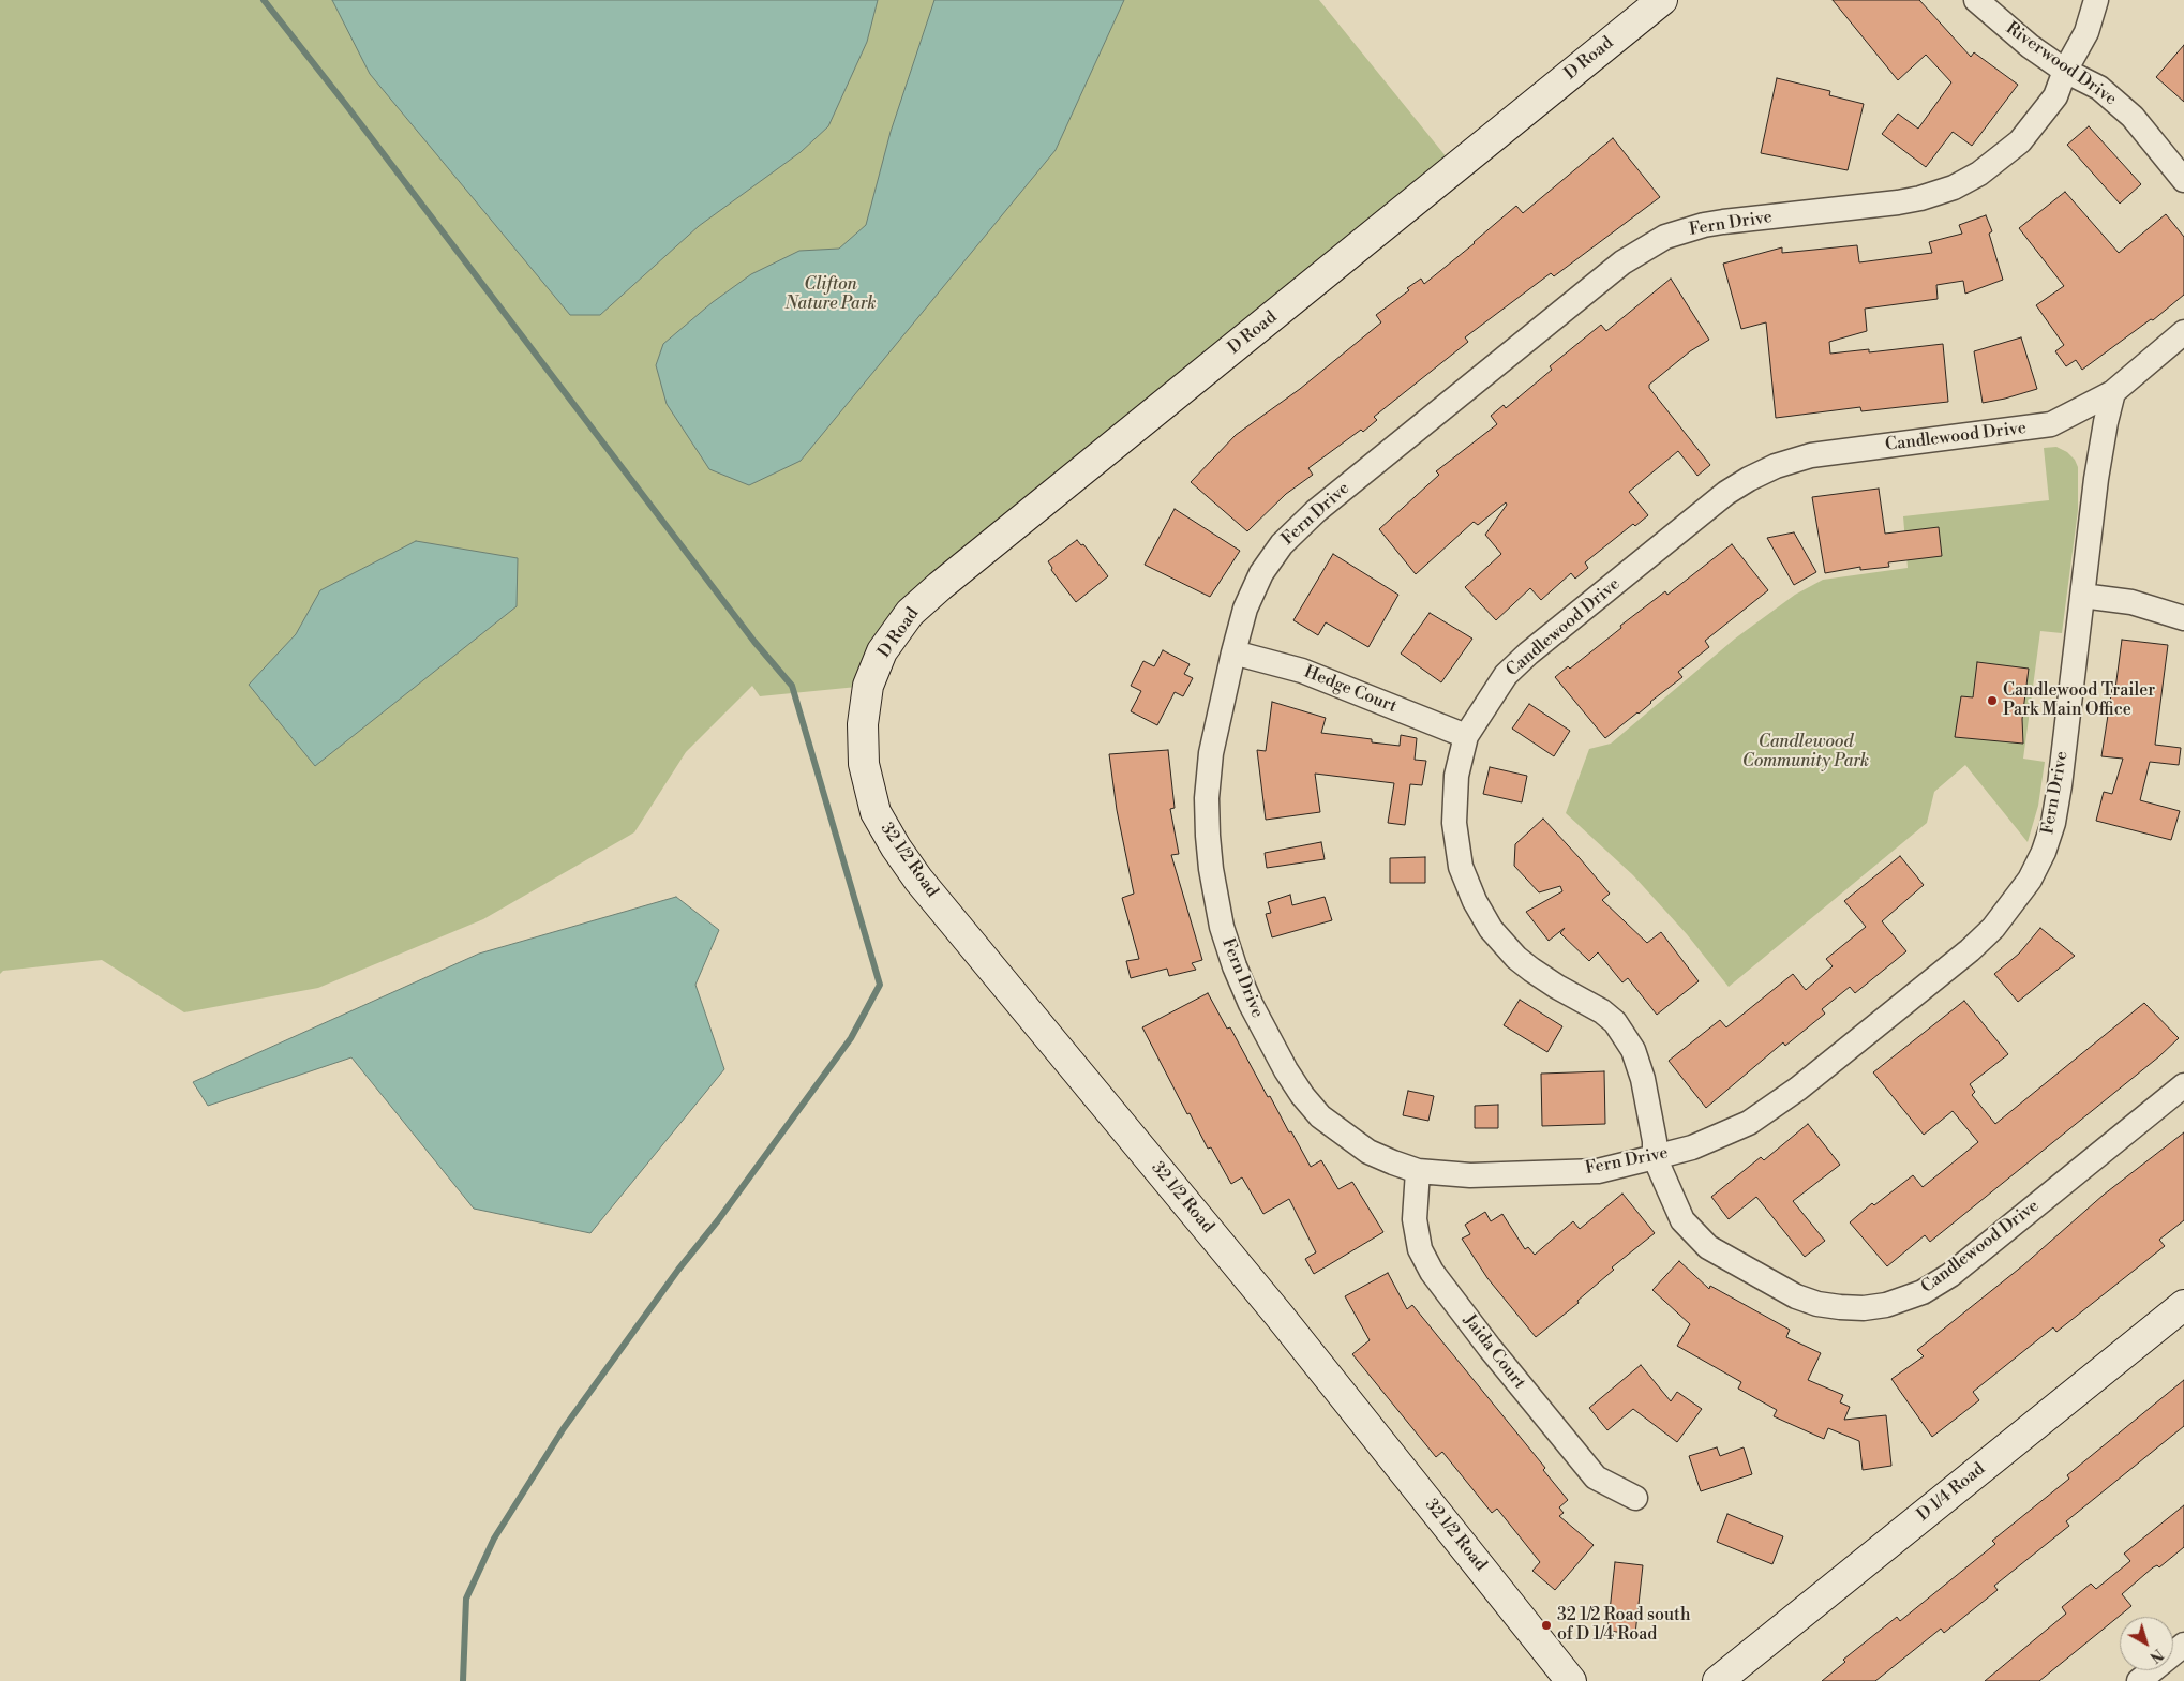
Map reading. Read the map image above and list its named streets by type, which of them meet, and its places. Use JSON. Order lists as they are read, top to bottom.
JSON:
{
  "streets": {
    "street": [
      "D Road",
      "Riverwood Drive",
      "Fern Drive",
      "Candlewood Drive",
      "Hedge Court",
      "32 1/2 Road",
      "Jaida Court",
      "D 1/4 Road"
    ]
  },
  "crossings": [
    ["D Road", "32 1/2 Road"],
    ["Riverwood Drive", "Fern Drive"],
    ["Fern Drive", "Candlewood Drive"],
    ["Fern Drive", "Hedge Court"],
    ["Fern Drive", "Jaida Court"],
    ["Candlewood Drive", "Hedge Court"]
  ],
  "parks": ["Clifton Nature Park", "Candlewood Community Park"],
  "places": ["Candlewood Trailer Park Main Office", "32 1/2 Road south of D 1/4 Road"],
  "north": "bottom right"
}
